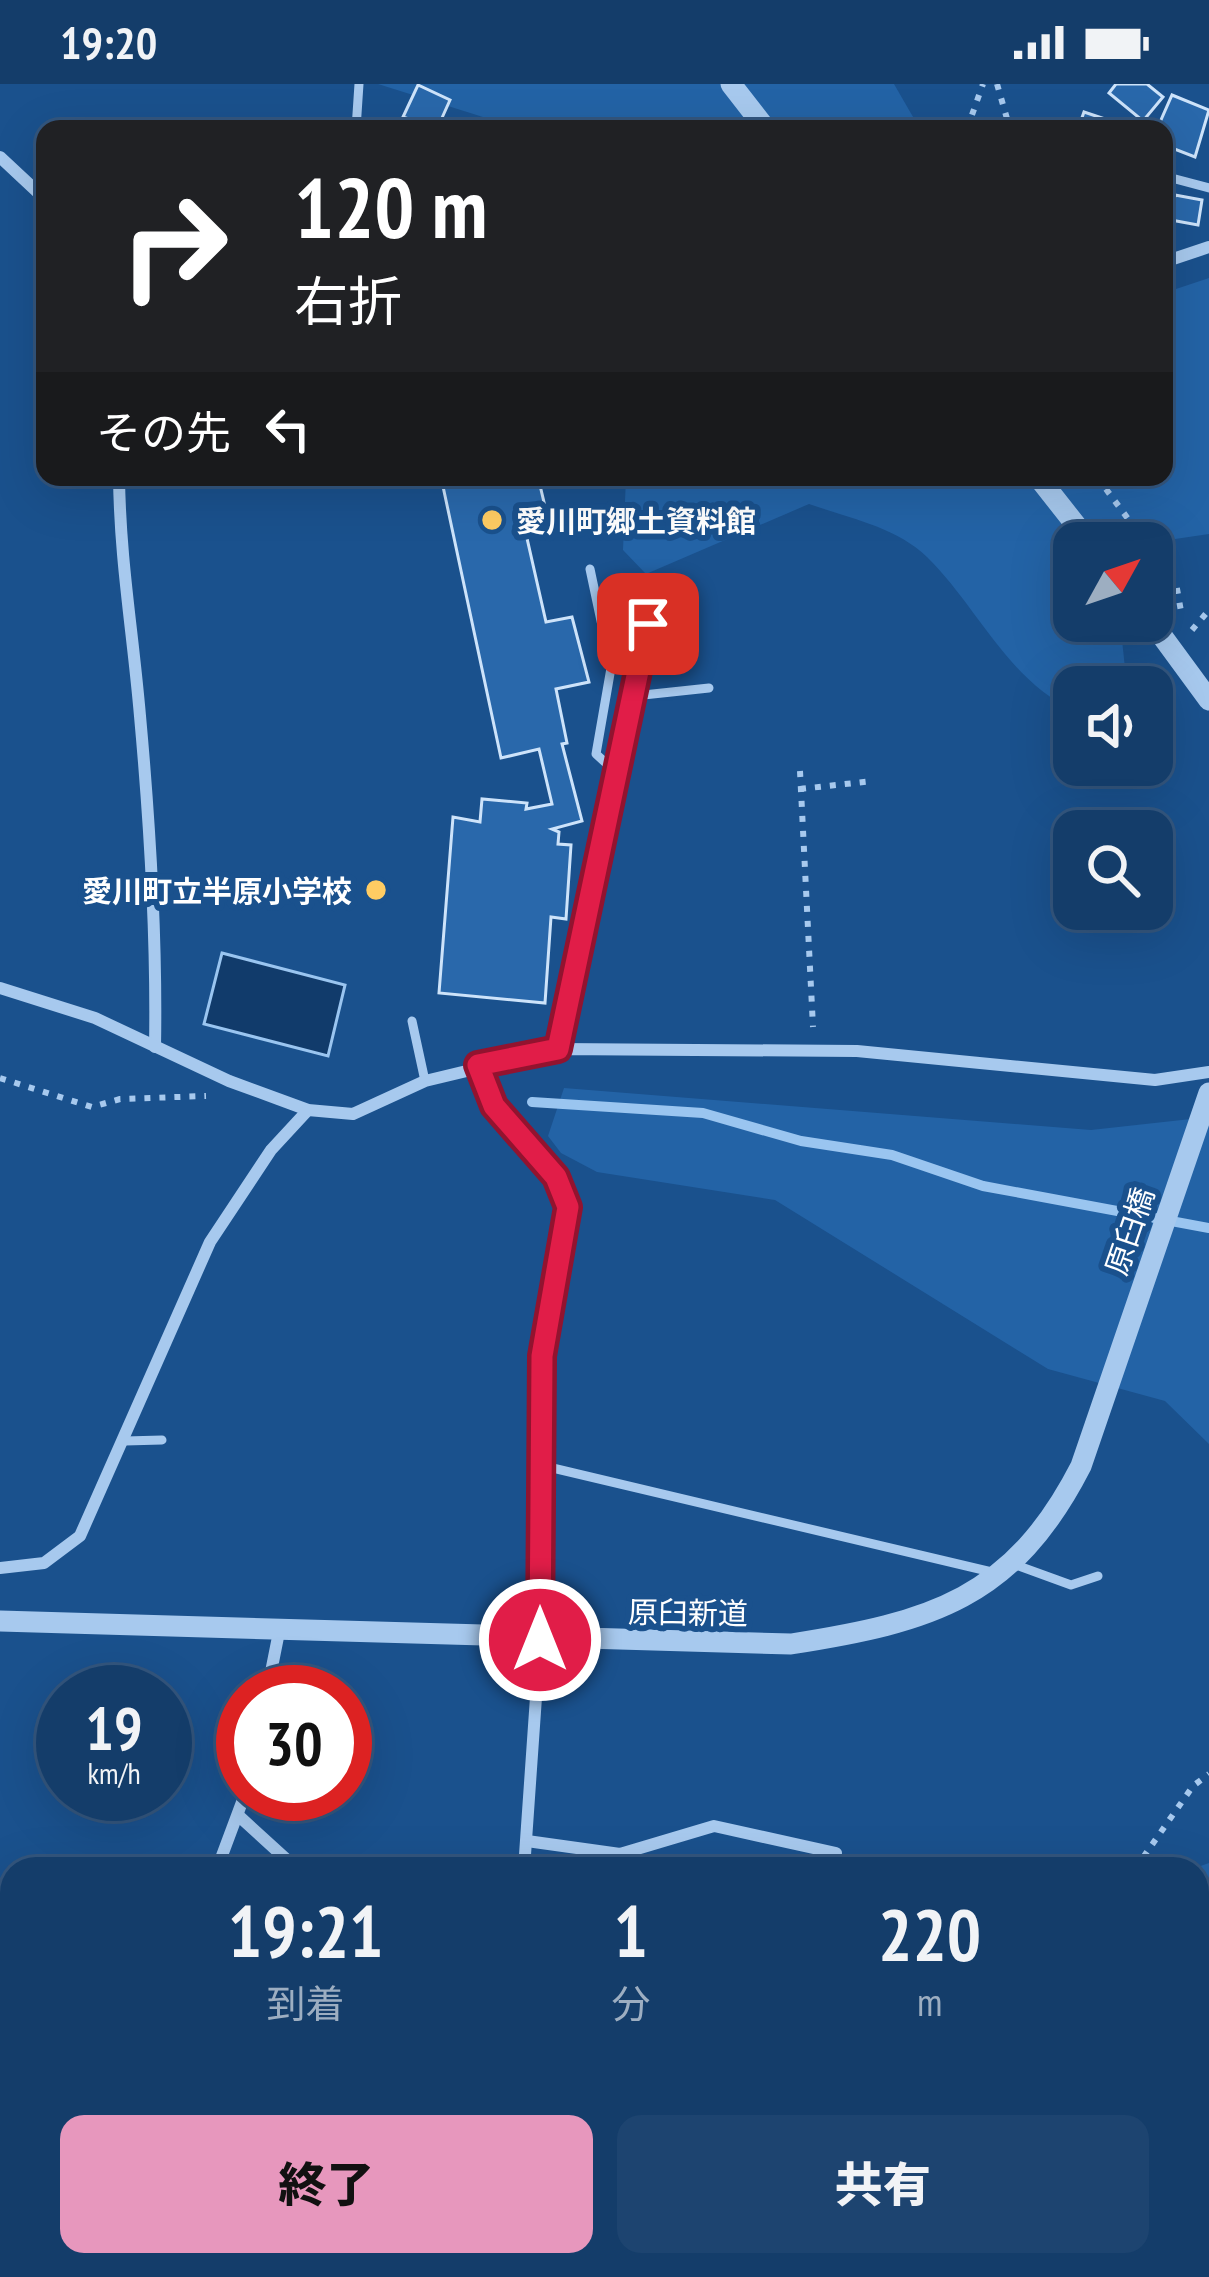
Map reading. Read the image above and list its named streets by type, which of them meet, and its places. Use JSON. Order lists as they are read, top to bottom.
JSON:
{
  "streets": {
    "street": ["原臼橋", "原臼新道"]
  },
  "crossings": [
    ["原臼橋", "原臼新道"]
  ],
  "places": ["愛川町郷土資料館", "愛川町立半原小学校"],
  "north": "top right",
  "page": {
    "status": "19:20",
    "turn": ["120 m", "右折"],
    "then": "その先",
    "speed": "19 km/h",
    "limit": "30",
    "eta": [
      "19:21",
      "到着",
      "1",
      "分",
      "220",
      "m"
    ],
    "buttons": ["終了", "共有"]
  }
}
